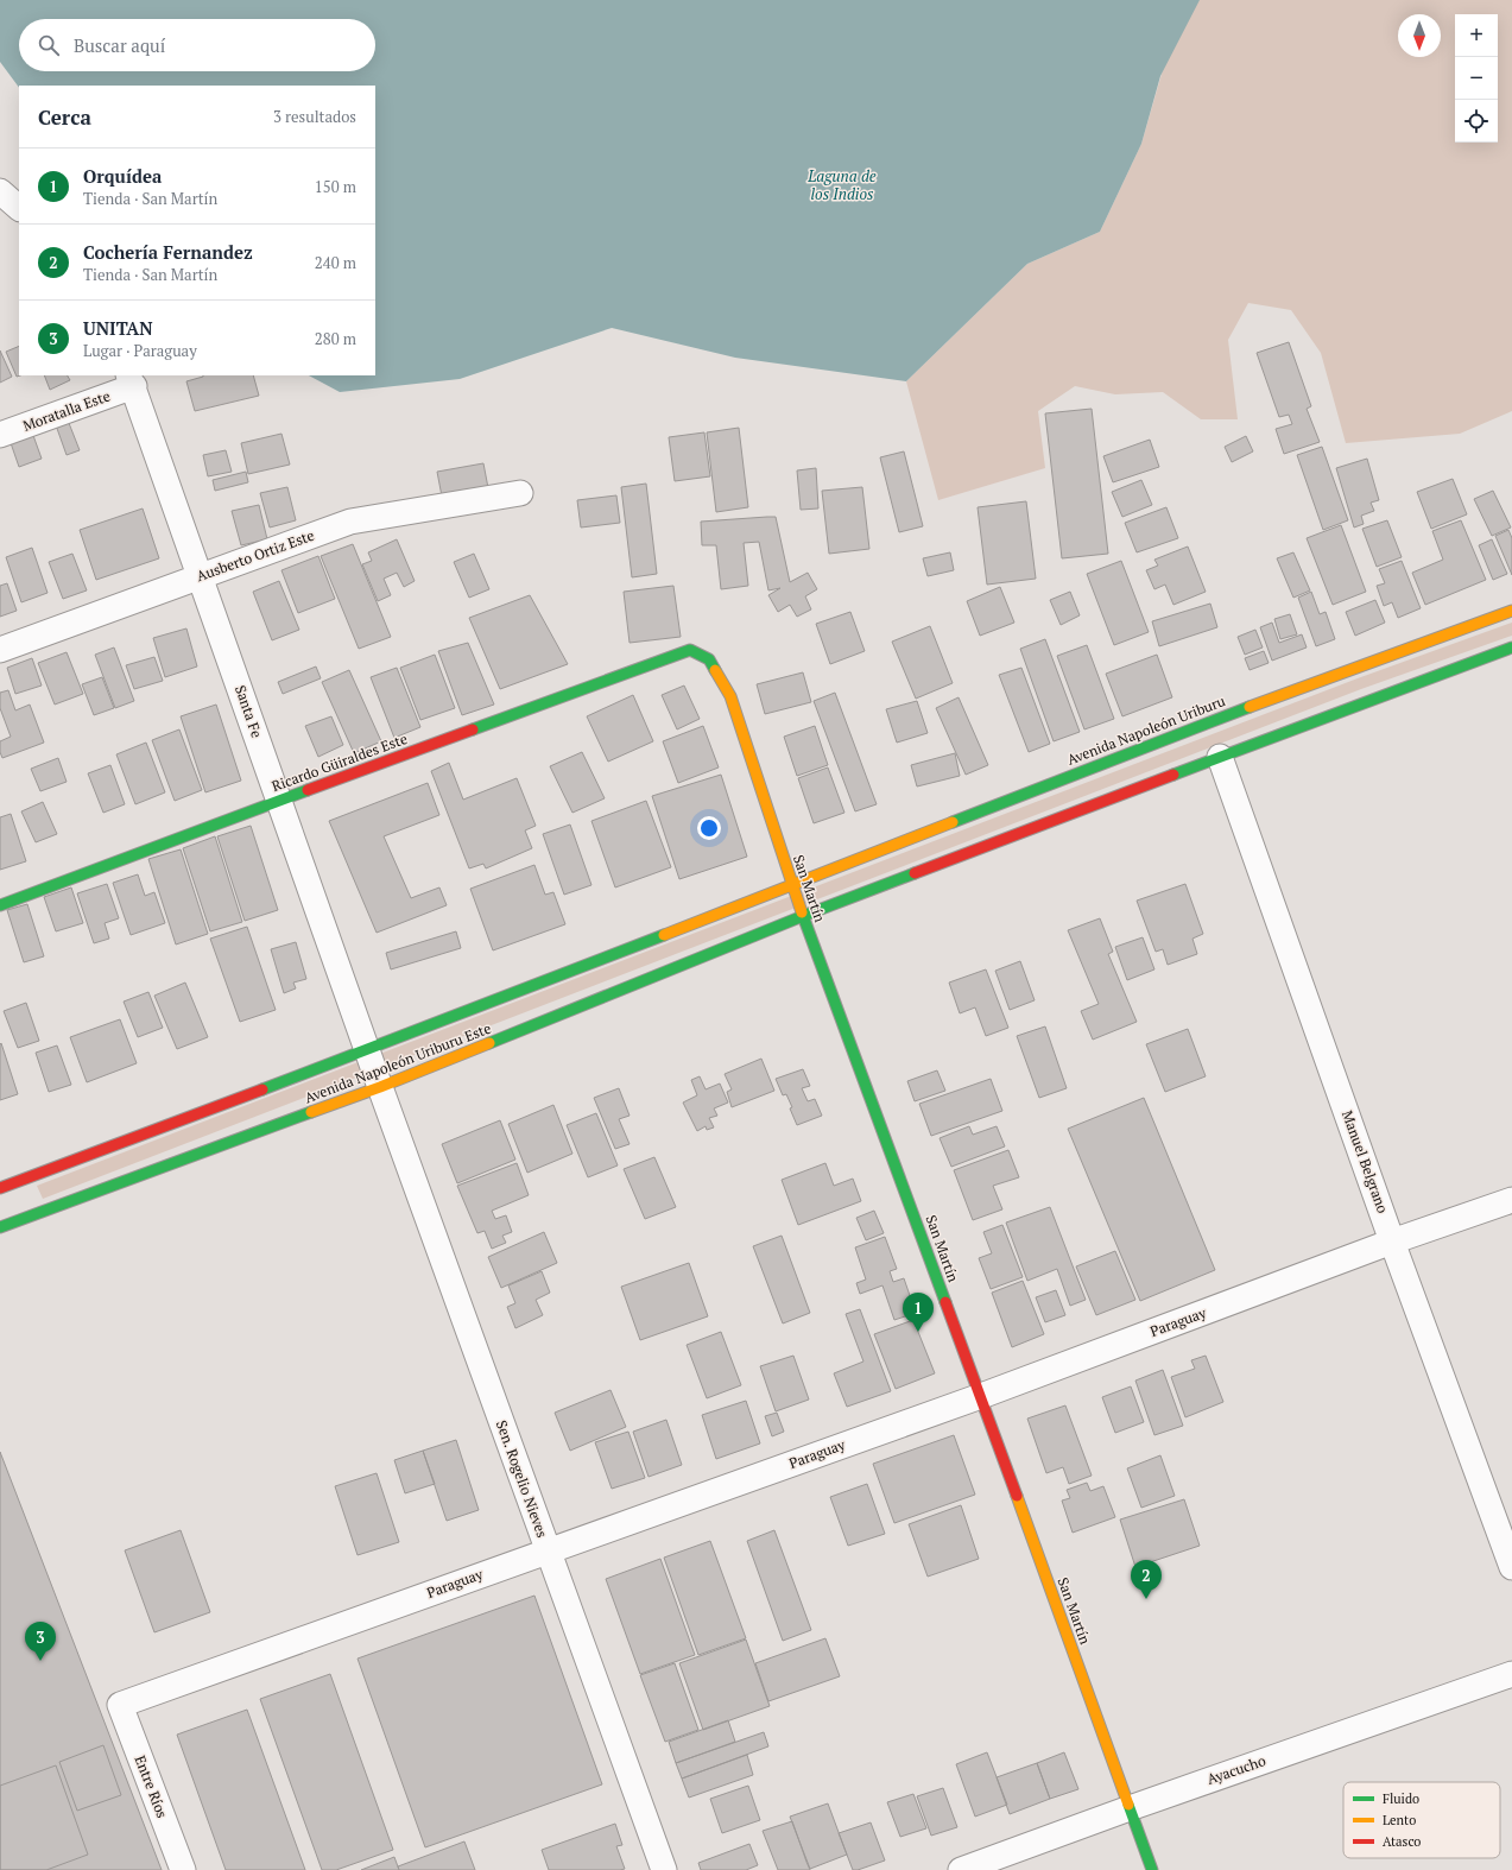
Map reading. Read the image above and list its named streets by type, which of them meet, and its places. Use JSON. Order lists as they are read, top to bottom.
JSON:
{
  "streets": {
    "main road": [
      "Avenida Napoleón Uriburu",
      "Ricardo Güiraldes Este",
      "San Martín",
      "Avenida Napoleón Uriburu Este"
    ],
    "street": [
      "Moratalla Este",
      "Ausberto Ortiz Este",
      "Santa Fe",
      "Manuel Belgrano",
      "Paraguay",
      "Sen. Rogelio Nieves",
      "Ayacucho",
      "Entre Ríos"
    ]
  },
  "crossings": [
    ["Moratalla Este", "Santa Fe"],
    ["Ausberto Ortiz Este", "Santa Fe"],
    ["Santa Fe", "Ricardo Güiraldes Este"],
    ["Santa Fe", "Avenida Napoleón Uriburu Este"],
    ["Santa Fe", "Sen. Rogelio Nieves"],
    ["Avenida Napoleón Uriburu", "San Martín"],
    ["Avenida Napoleón Uriburu", "Avenida Napoleón Uriburu Este"],
    ["Ricardo Güiraldes Este", "San Martín"],
    ["San Martín", "Avenida Napoleón Uriburu Este"],
    ["San Martín", "Paraguay"],
    ["San Martín", "Ayacucho"],
    ["Avenida Napoleón Uriburu Este", "Sen. Rogelio Nieves"],
    ["Manuel Belgrano", "Paraguay"],
    ["Paraguay", "Sen. Rogelio Nieves"],
    ["Paraguay", "Entre Ríos"]
  ],
  "water": ["Laguna de los Indios"],
  "legend": ["Fluido", "Lento", "Atasco"],
  "north": "bottom",
  "page": {
    "map_buttons": ["+", "−"],
    "search": "Buscar aquí",
    "heading": ["Cerca", "3 resultados"],
    "list": [
      {
        "mark": "1",
        "name": "Orquídea",
        "note": "Tienda · San Martín",
        "value": "150 m"
      },
      {
        "mark": "2",
        "name": "Cochería Fernandez",
        "note": "Tienda · San Martín",
        "value": "240 m"
      },
      {
        "mark": "3",
        "name": "UNITAN",
        "note": "Lugar · Paraguay",
        "value": "280 m"
      }
    ],
    "pins": ["1", "2", "3"]
  }
}
